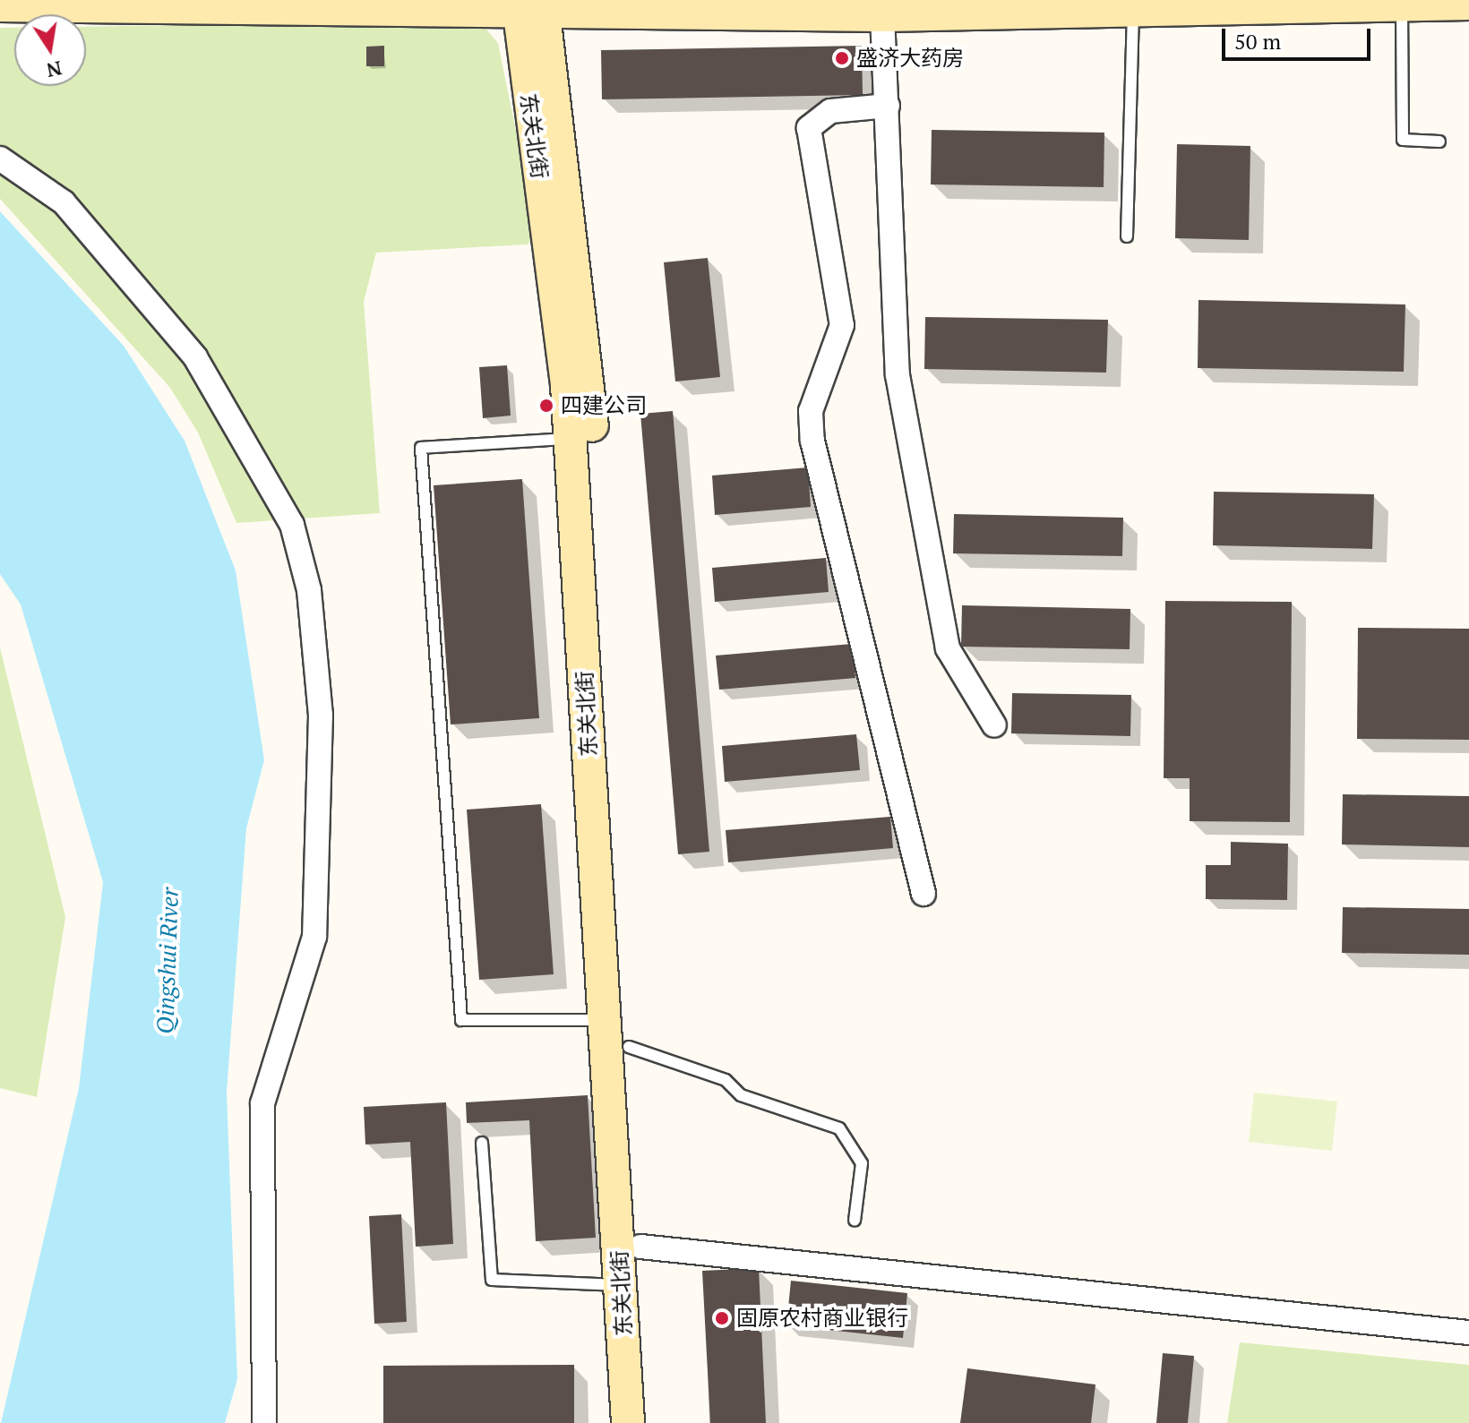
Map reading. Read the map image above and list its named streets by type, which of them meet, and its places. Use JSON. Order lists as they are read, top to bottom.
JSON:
{
  "streets": {
    "main road": ["东关北街"]
  },
  "water": ["Qingshui River"],
  "places": ["盛济大药房", "四建公司", "固原农村商业银行"],
  "scale_bar": "50 m",
  "north": "bottom"
}
